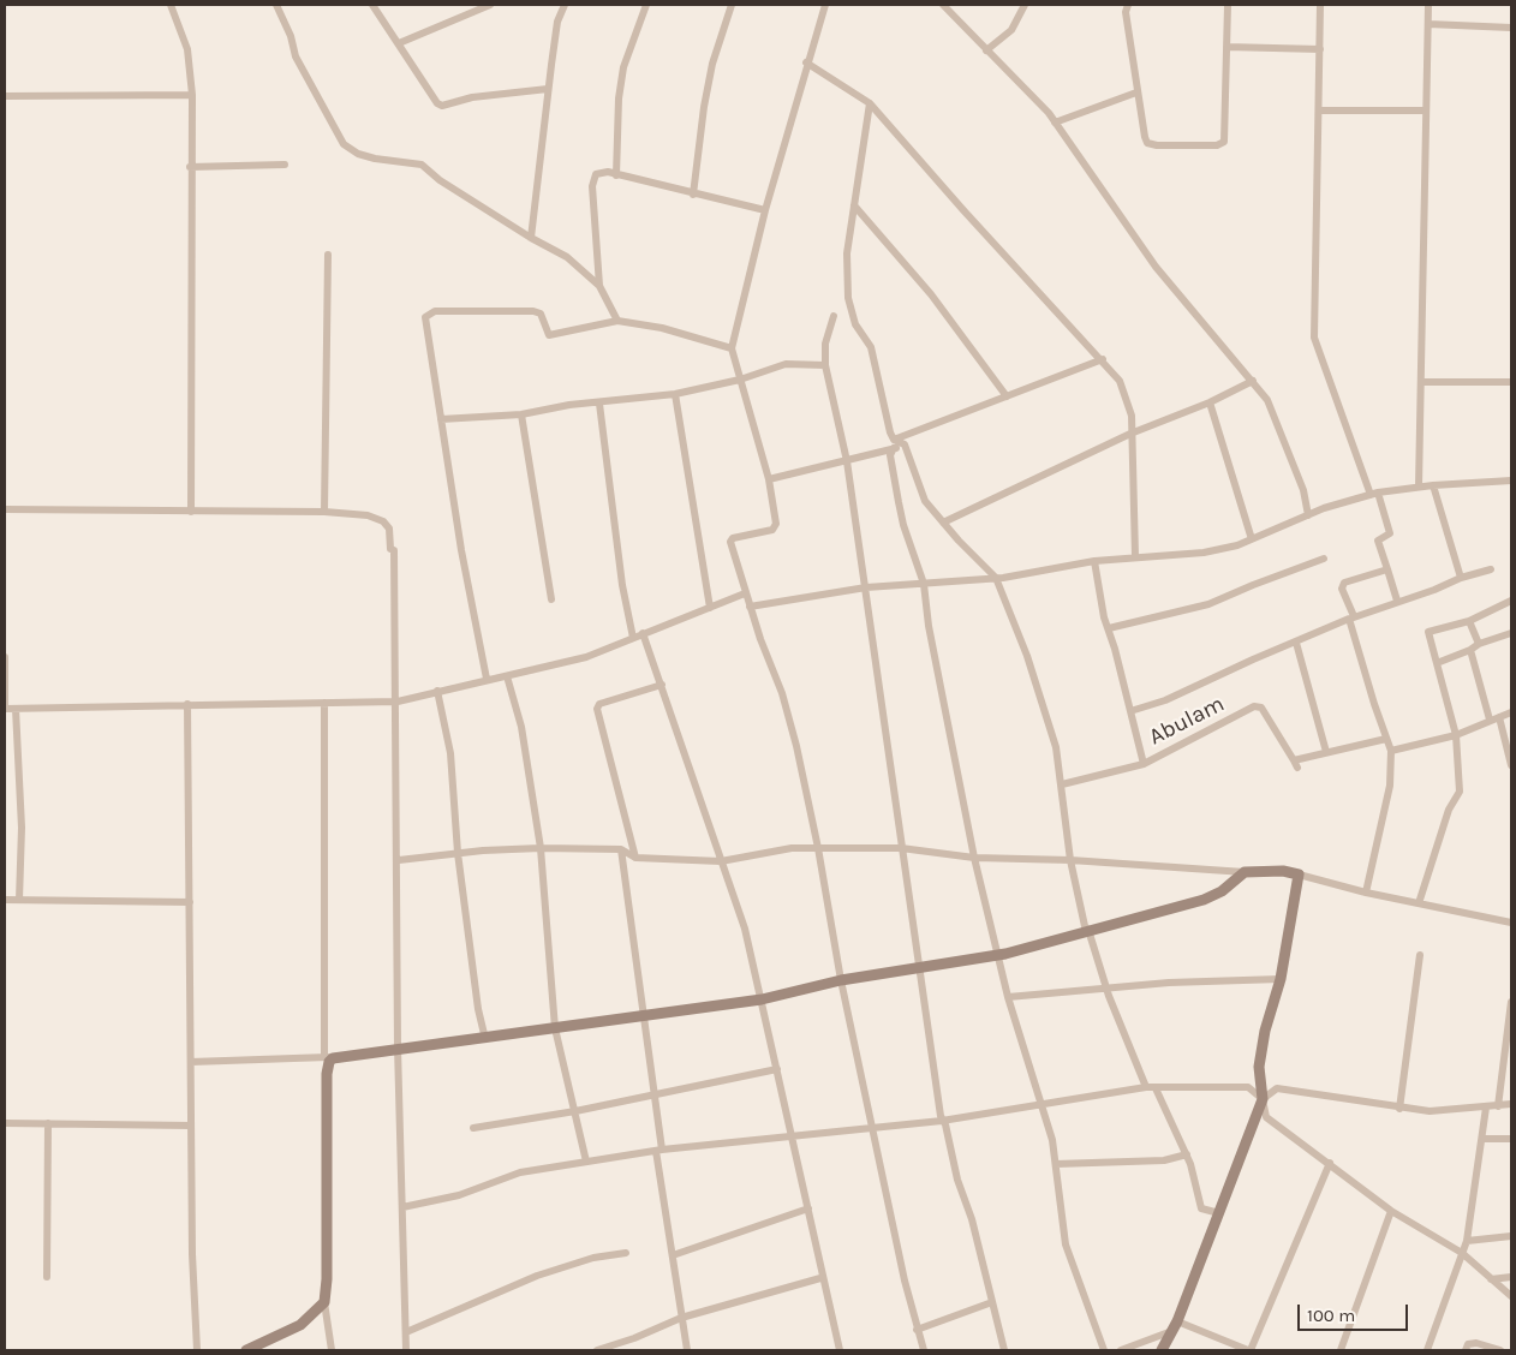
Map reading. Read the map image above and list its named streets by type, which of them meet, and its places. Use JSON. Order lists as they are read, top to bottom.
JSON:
{
  "streets": {
    "street": ["Abulam"]
  },
  "scale_bar": "100 m"
}
